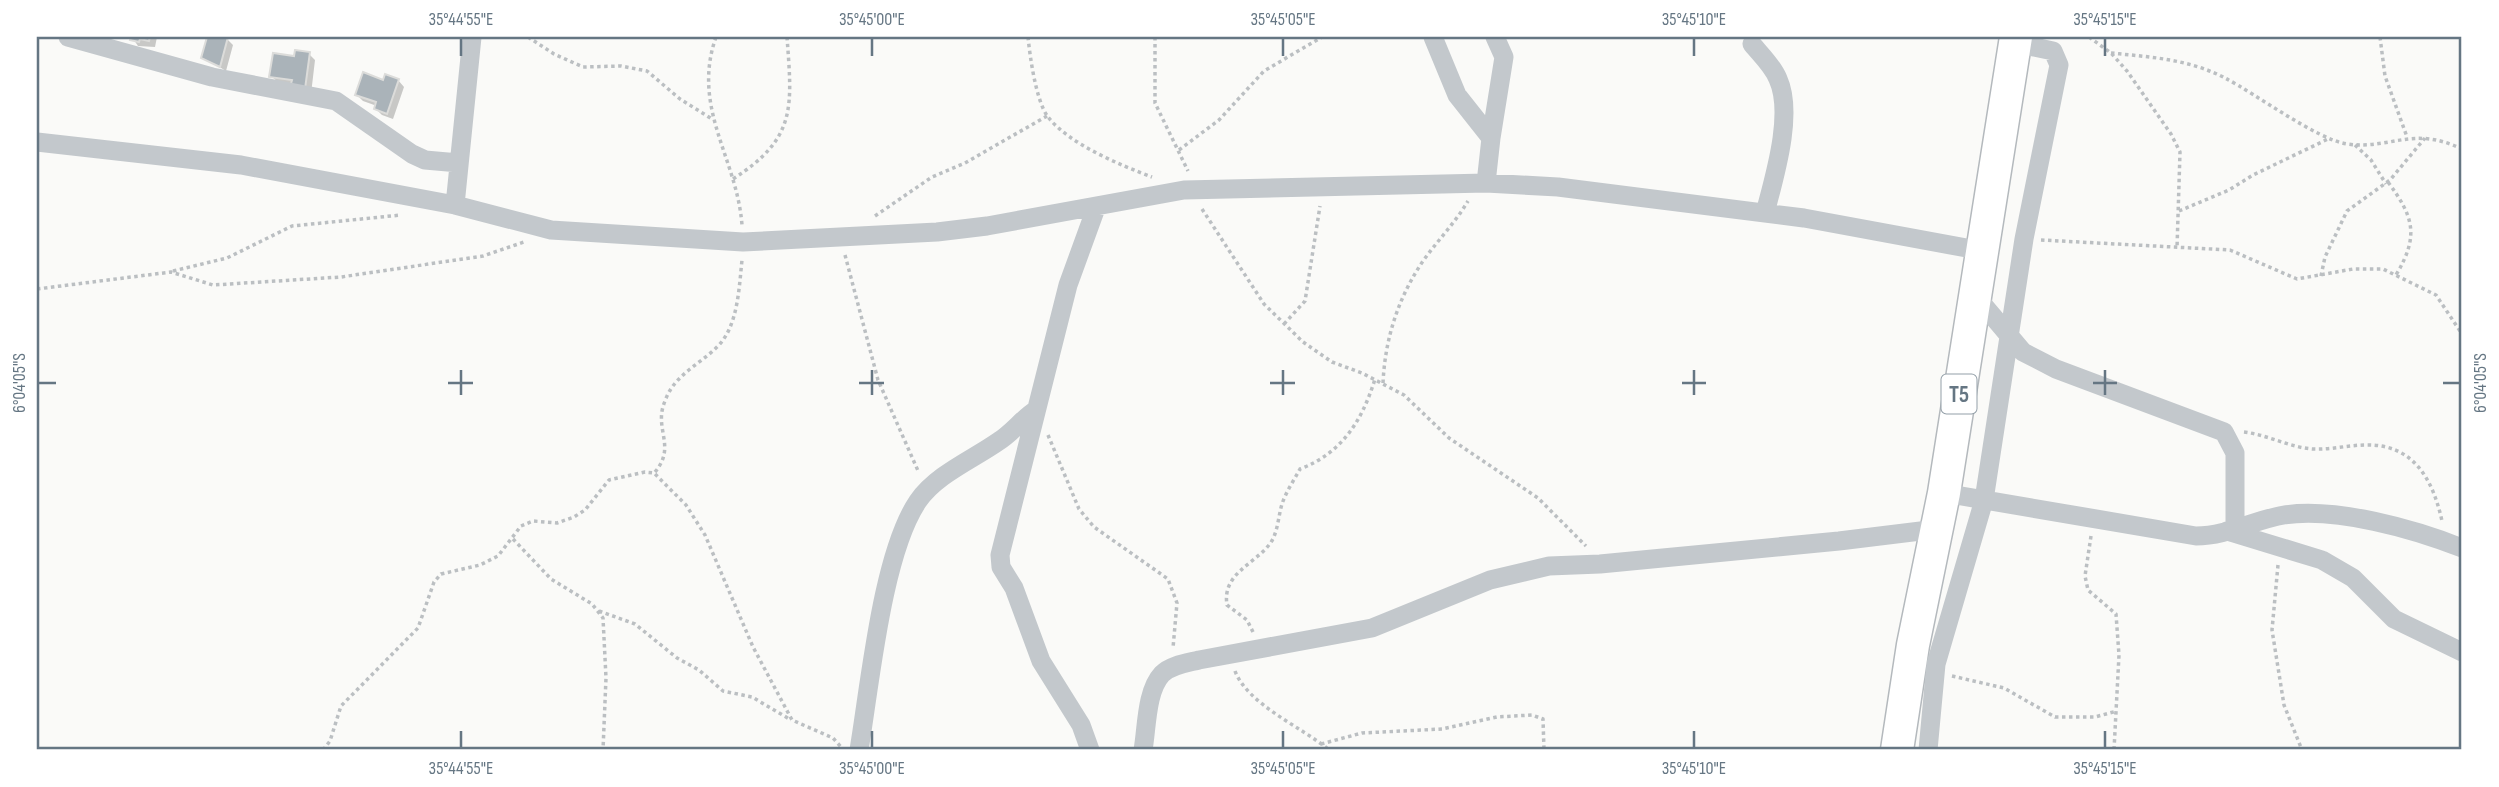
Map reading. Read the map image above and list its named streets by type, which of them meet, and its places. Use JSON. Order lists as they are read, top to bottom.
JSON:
{
  "streets": {
    "highway": ["T5"]
  },
  "coordinates": [
    "35°44'55\"E",
    "35°45'00\"E",
    "35°45'05\"E",
    "35°45'10\"E",
    "35°45'15\"E",
    "6°04'05\"S"
  ]
}
